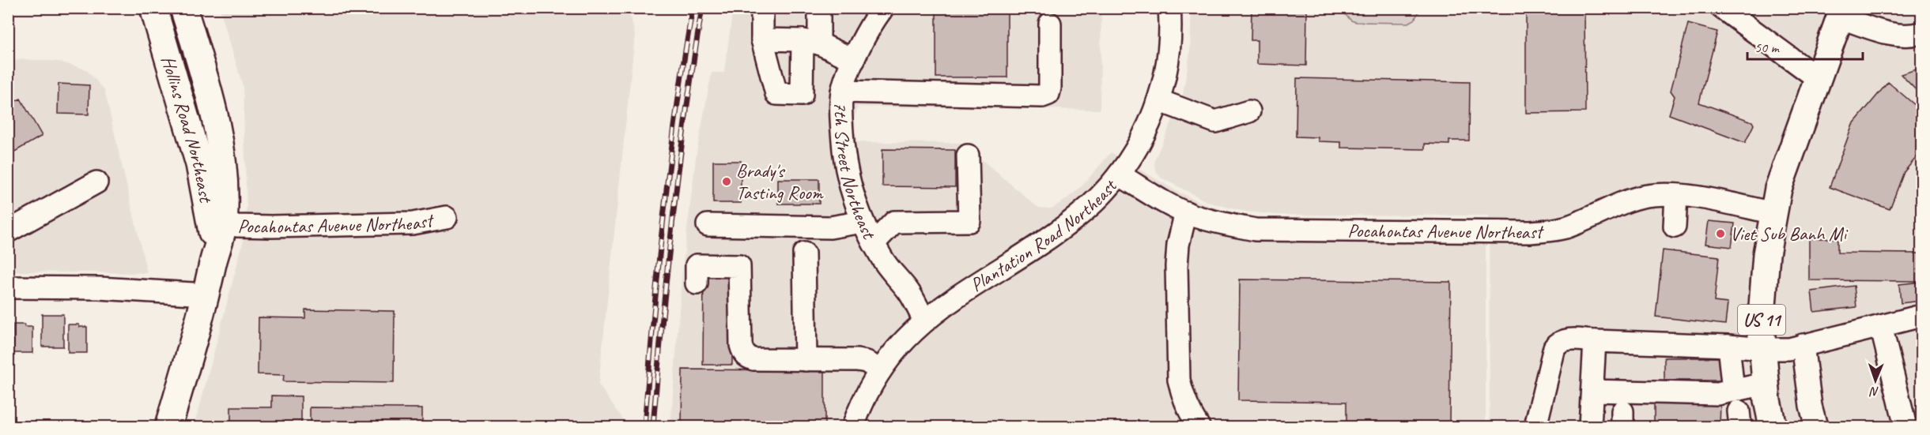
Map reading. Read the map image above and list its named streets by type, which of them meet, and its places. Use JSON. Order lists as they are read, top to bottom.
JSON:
{
  "streets": {
    "main road": ["Hollins Road Northeast", "US 11"],
    "street": ["7th Street Northeast", "Pocahontas Avenue Northeast", "Plantation Road Northeast"]
  },
  "crossings": [
    ["Hollins Road Northeast", "Pocahontas Avenue Northeast"],
    ["7th Street Northeast", "Plantation Road Northeast"],
    ["Pocahontas Avenue Northeast", "Plantation Road Northeast"],
    ["Pocahontas Avenue Northeast", "US 11"]
  ],
  "places": ["Brady's Tasting Room", "Viet Sub Banh Mi"],
  "scale_bar": "50 m",
  "north": "bottom"
}
